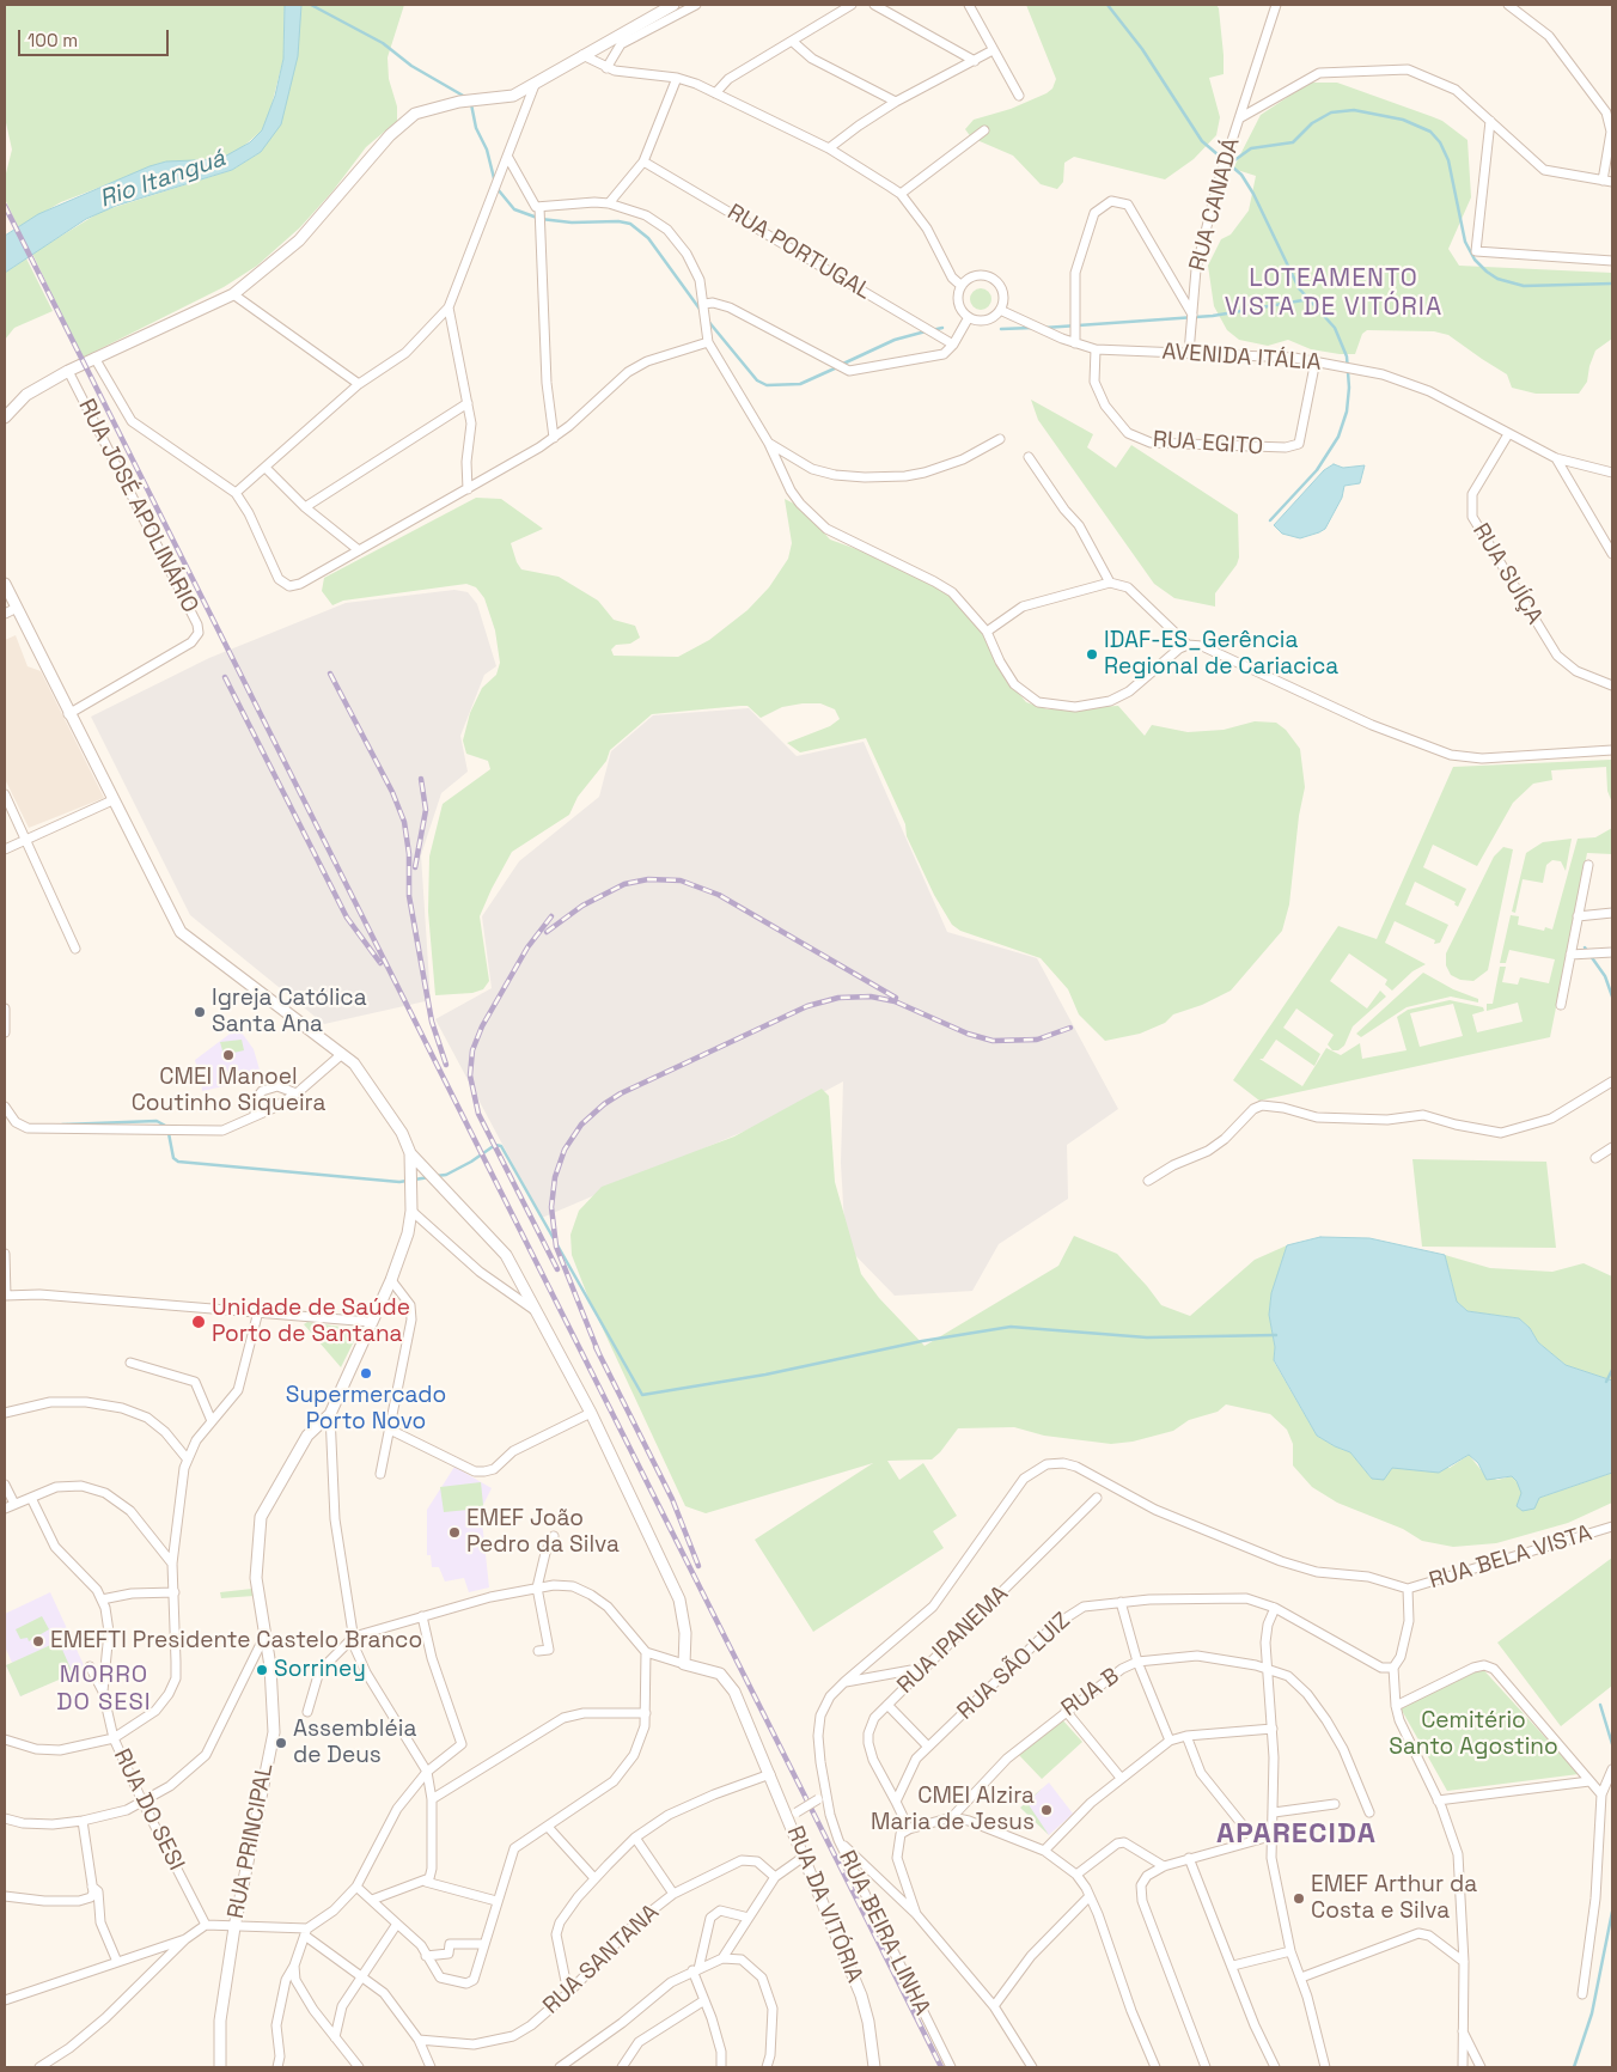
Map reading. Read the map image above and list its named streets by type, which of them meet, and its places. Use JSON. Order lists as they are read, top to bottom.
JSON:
{
  "streets": {
    "street": [
      "RUA CANADÁ",
      "RUA PORTUGAL",
      "AVENIDA ITÁLIA",
      "RUA EGITO",
      "RUA JOSÉ APOLINÁRIO",
      "RUA SUÍÇA",
      "RUA BELA VISTA",
      "RUA IPANEMA",
      "RUA SÃO LUIZ",
      "RUA B",
      "RUA DO SESI",
      "RUA PRINCIPAL",
      "RUA DA VITÓRIA",
      "RUA BEIRA LINHA",
      "RUA SANTANA"
    ]
  },
  "crossings": [
    ["RUA CANADÁ", "AVENIDA ITÁLIA"],
    ["AVENIDA ITÁLIA", "RUA EGITO"],
    ["AVENIDA ITÁLIA", "RUA SUÍÇA"],
    ["RUA IPANEMA", "RUA SÃO LUIZ"],
    ["RUA DA VITÓRIA", "RUA BEIRA LINHA"]
  ],
  "districts": ["LOTEAMENTO VISTA DE VITÓRIA", "MORRO DO SESI", "APARECIDA"],
  "water": ["Rio Itanguá"],
  "parks": ["Cemitério Santo Agostino"],
  "places": [
    "IDAF-ES_Gerência Regional de Cariacica",
    "Igreja Católica Santa Ana",
    "CMEI Manoel Coutinho Siqueira",
    "Unidade de Saúde Porto de Santana",
    "Supermercado Porto Novo",
    "EMEF João Pedro da Silva",
    "EMEFTI Presidente Castelo Branco",
    "Sorriney",
    "Assembléia de Deus",
    "CMEI Alzira Maria de Jesus",
    "EMEF Arthur da Costa e Silva"
  ],
  "scale_bar": "100 m"
}
